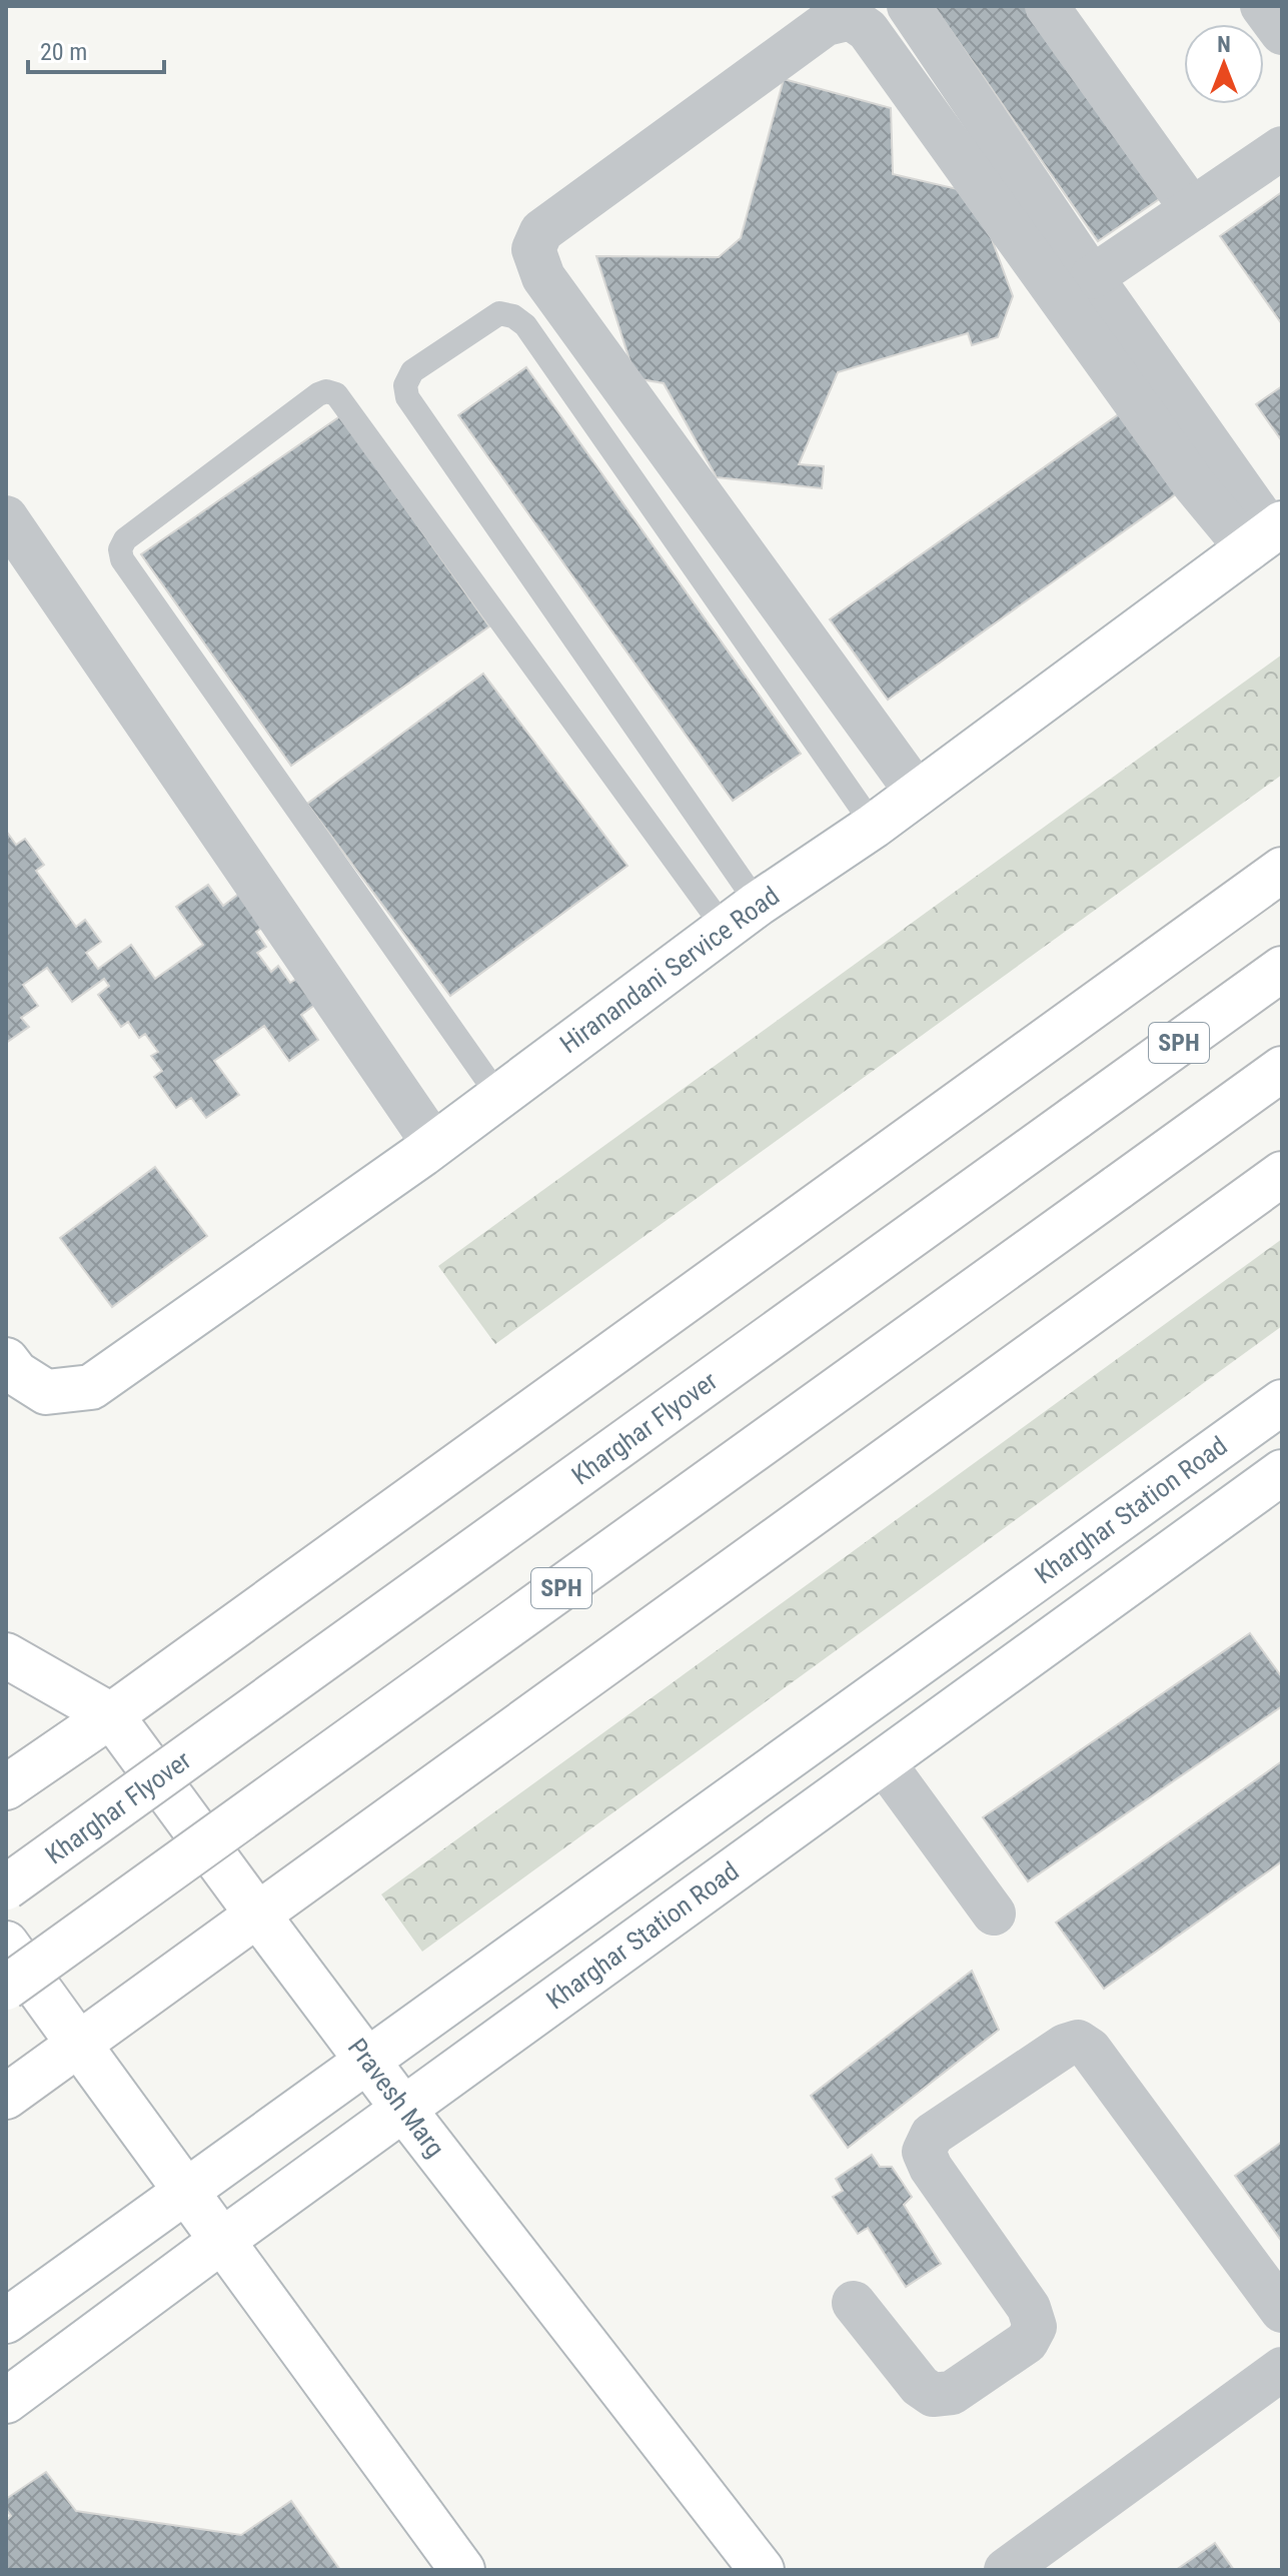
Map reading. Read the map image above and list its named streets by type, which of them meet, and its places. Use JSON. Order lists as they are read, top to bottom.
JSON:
{
  "streets": {
    "main road": [
      "Hiranandani Service Road",
      "SPH",
      "Kharghar Flyover",
      "Kharghar Station Road",
      "Pravesh Marg"
    ]
  },
  "crossings": [
    ["Kharghar Station Road", "Pravesh Marg"]
  ],
  "scale_bar": "20 m",
  "north": "top"
}
